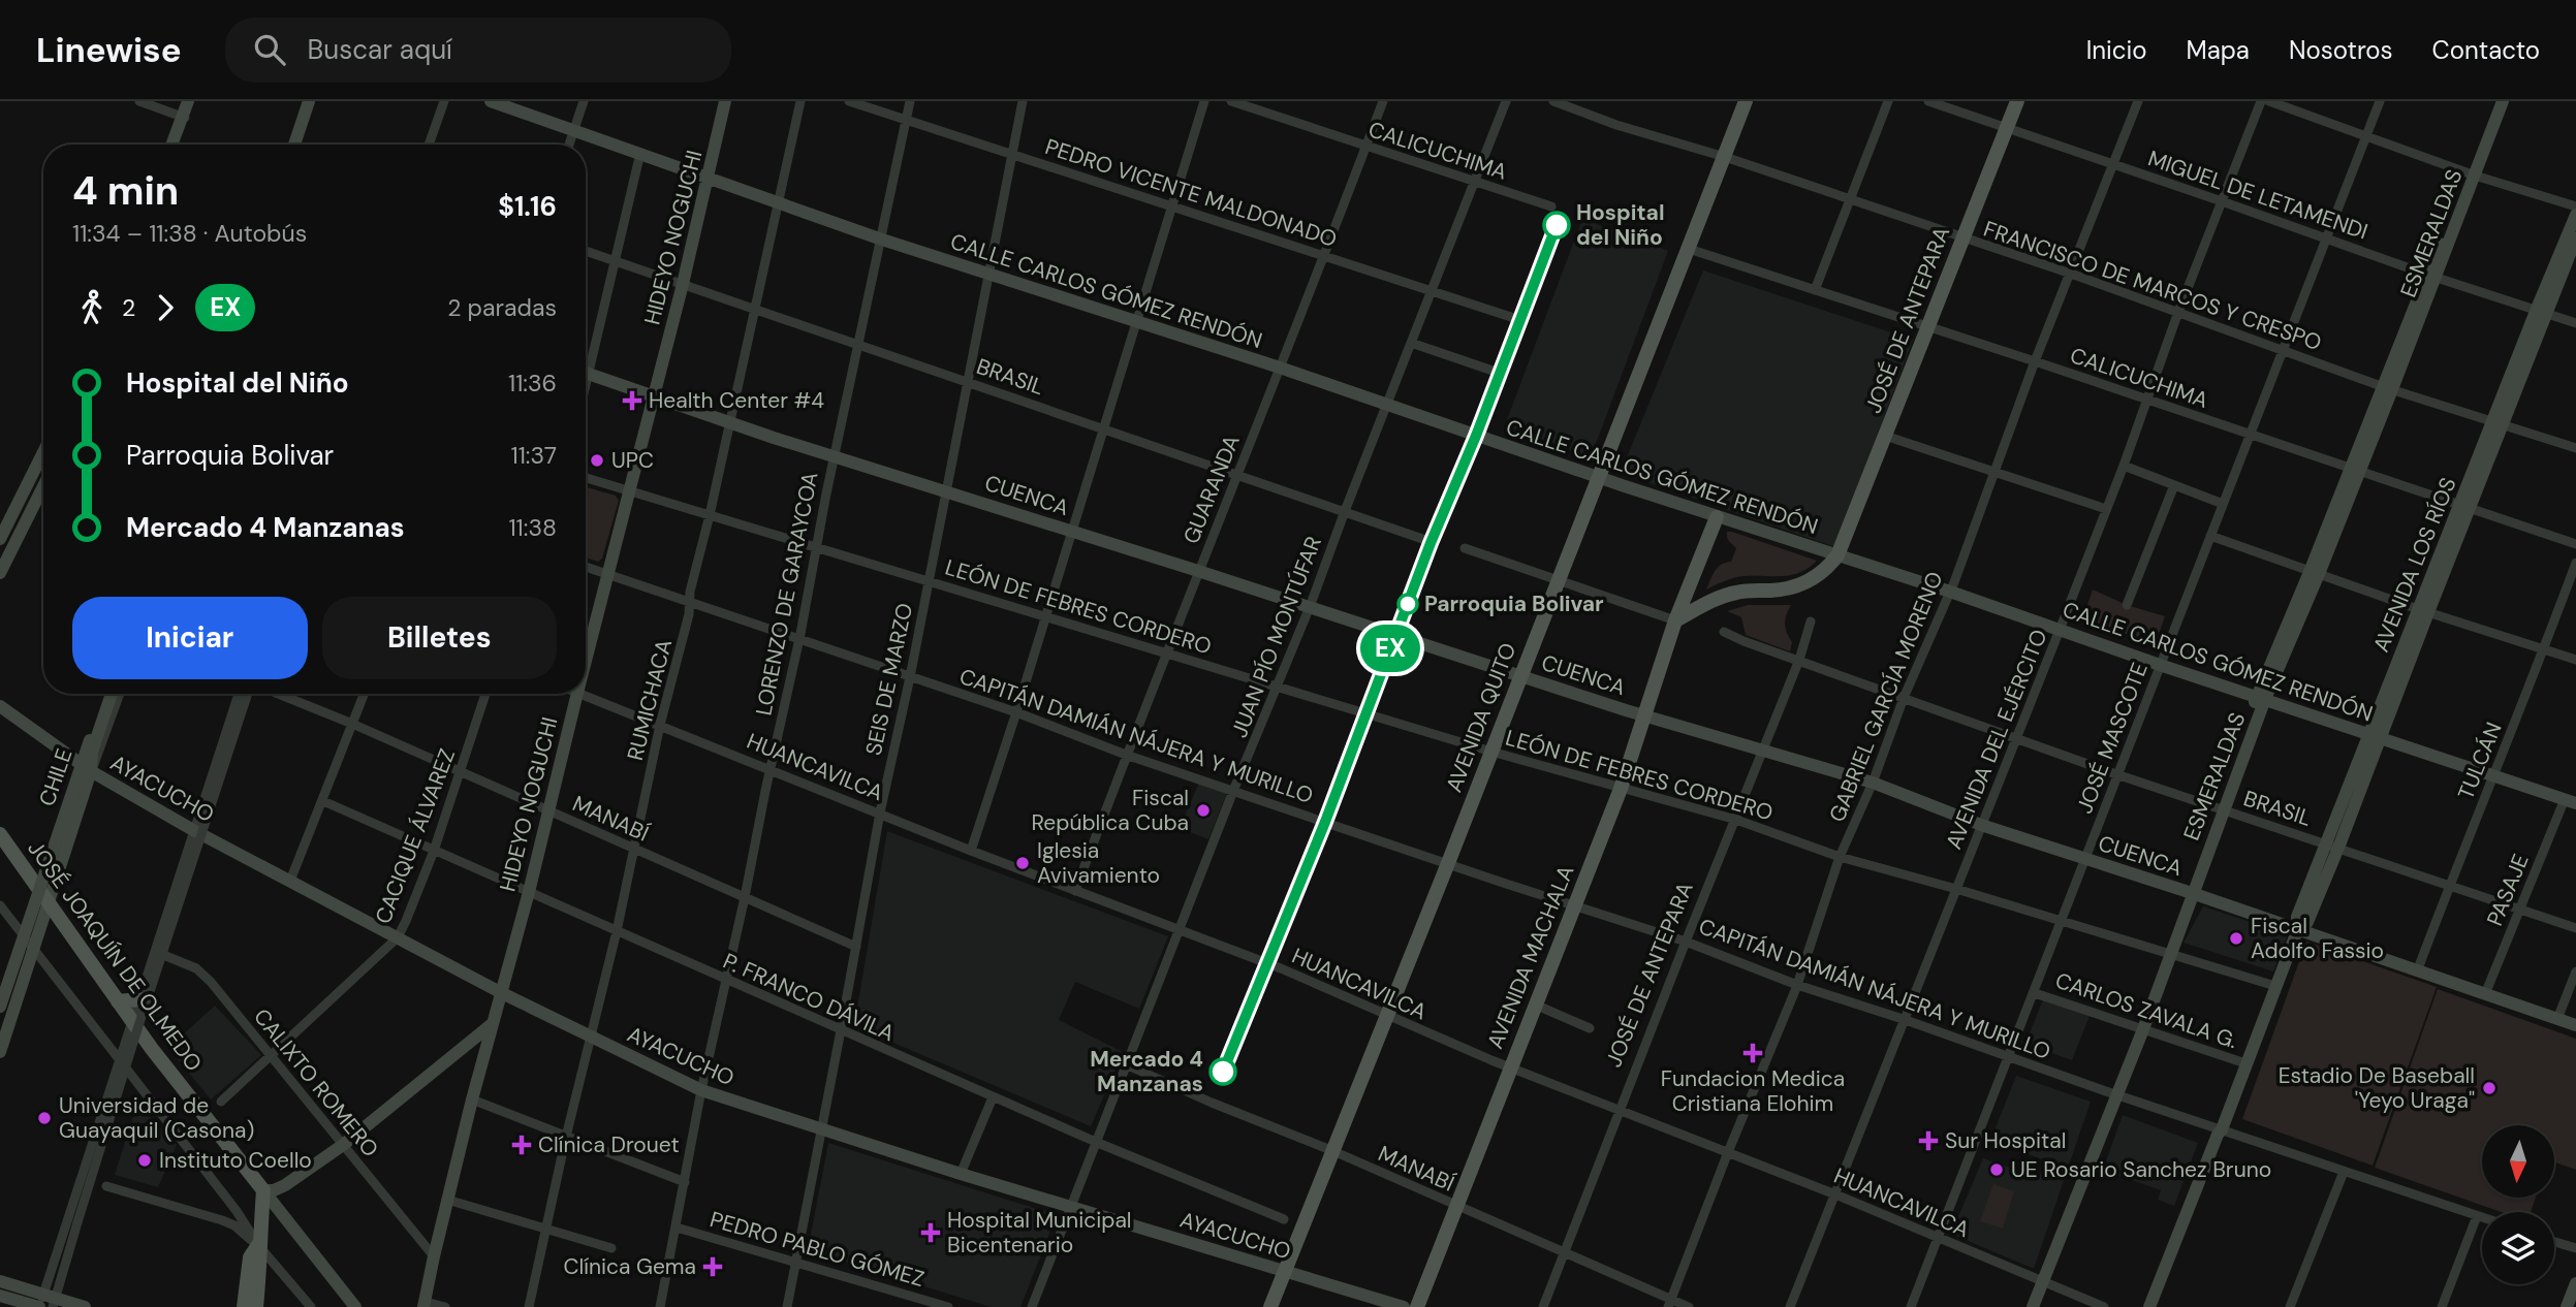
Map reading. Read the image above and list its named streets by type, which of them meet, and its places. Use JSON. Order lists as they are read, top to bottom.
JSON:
{
  "streets": {
    "main road": [
      "ESMERALDAS",
      "HIDEYO NOGUCHI",
      "CALLE CARLOS GÓMEZ RENDÓN",
      "JOSÉ DE ANTEPARA",
      "CUENCA",
      "AVENIDA LOS RÍOS",
      "AVENIDA QUITO",
      "CHILE",
      "AYACUCHO",
      "JOSÉ JOAQUÍN DE OLMEDO",
      "AVENIDA MACHALA"
    ],
    "street": [
      "CALICUCHIMA",
      "PEDRO VICENTE MALDONADO",
      "MIGUEL DE LETAMENDI",
      "FRANCISCO DE MARCOS Y CRESPO",
      "BRASIL",
      "GUARANDA",
      "LORENZO DE GARAYCOA",
      "LEÓN DE FEBRES CORDERO",
      "JUAN PÍO MONTÚFAR",
      "SEIS DE MARZO",
      "GABRIEL GARCÍA MORENO",
      "RUMICHACA",
      "CAPITÁN DAMIÁN NÁJERA Y MURILLO",
      "JOSÉ MASCOTE",
      "AVENIDA DEL EJÉRCITO",
      "TULCÁN",
      "HUANCAVILCA",
      "MANABÍ",
      "CACIQUE ÁLVAREZ",
      "PASAJE",
      "P. FRANCO DÁVILA",
      "CARLOS ZAVALA G.",
      "CALIXTO ROMERO",
      "PEDRO PABLO GÓMEZ"
    ]
  },
  "crossings": [
    ["CALICUCHIMA", "ESMERALDAS"],
    ["CALICUCHIMA", "JOSÉ DE ANTEPARA"],
    ["CALICUCHIMA", "GUARANDA"],
    ["CALICUCHIMA", "AVENIDA LOS RÍOS"],
    ["CALICUCHIMA", "JUAN PÍO MONTÚFAR"],
    ["CALICUCHIMA", "GABRIEL GARCÍA MORENO"],
    ["CALICUCHIMA", "AVENIDA QUITO"],
    ["CALICUCHIMA", "JOSÉ MASCOTE"],
    ["CALICUCHIMA", "AVENIDA DEL EJÉRCITO"],
    ["PEDRO VICENTE MALDONADO", "GUARANDA"],
    ["PEDRO VICENTE MALDONADO", "LORENZO DE GARAYCOA"],
    ["PEDRO VICENTE MALDONADO", "JUAN PÍO MONTÚFAR"],
    ["PEDRO VICENTE MALDONADO", "SEIS DE MARZO"],
    ["MIGUEL DE LETAMENDI", "ESMERALDAS"],
    ["MIGUEL DE LETAMENDI", "JOSÉ DE ANTEPARA"],
    ["MIGUEL DE LETAMENDI", "AVENIDA LOS RÍOS"],
    ["MIGUEL DE LETAMENDI", "GABRIEL GARCÍA MORENO"],
    ["MIGUEL DE LETAMENDI", "JOSÉ MASCOTE"],
    ["MIGUEL DE LETAMENDI", "AVENIDA DEL EJÉRCITO"],
    ["ESMERALDAS", "FRANCISCO DE MARCOS Y CRESPO"],
    ["ESMERALDAS", "CALLE CARLOS GÓMEZ RENDÓN"],
    ["ESMERALDAS", "BRASIL"],
    ["ESMERALDAS", "CUENCA"],
    ["ESMERALDAS", "LEÓN DE FEBRES CORDERO"],
    ["ESMERALDAS", "CAPITÁN DAMIÁN NÁJERA Y MURILLO"],
    ["ESMERALDAS", "HUANCAVILCA"],
    ["ESMERALDAS", "CARLOS ZAVALA G."],
    ["HIDEYO NOGUCHI", "CALLE CARLOS GÓMEZ RENDÓN"],
    ["HIDEYO NOGUCHI", "BRASIL"],
    ["HIDEYO NOGUCHI", "CUENCA"],
    ["HIDEYO NOGUCHI", "LEÓN DE FEBRES CORDERO"],
    ["HIDEYO NOGUCHI", "CAPITÁN DAMIÁN NÁJERA Y MURILLO"],
    ["HIDEYO NOGUCHI", "AYACUCHO"],
    ["HIDEYO NOGUCHI", "MANABÍ"],
    ["HIDEYO NOGUCHI", "P. FRANCO DÁVILA"],
    ["HIDEYO NOGUCHI", "CALIXTO ROMERO"],
    ["FRANCISCO DE MARCOS Y CRESPO", "JOSÉ DE ANTEPARA"],
    ["FRANCISCO DE MARCOS Y CRESPO", "AVENIDA LOS RÍOS"],
    ["FRANCISCO DE MARCOS Y CRESPO", "GABRIEL GARCÍA MORENO"],
    ["FRANCISCO DE MARCOS Y CRESPO", "AVENIDA QUITO"],
    ["FRANCISCO DE MARCOS Y CRESPO", "JOSÉ MASCOTE"],
    ["FRANCISCO DE MARCOS Y CRESPO", "AVENIDA DEL EJÉRCITO"],
    ["CALLE CARLOS GÓMEZ RENDÓN", "JOSÉ DE ANTEPARA"],
    ["CALLE CARLOS GÓMEZ RENDÓN", "GUARANDA"],
    ["CALLE CARLOS GÓMEZ RENDÓN", "AVENIDA LOS RÍOS"],
    ["CALLE CARLOS GÓMEZ RENDÓN", "LORENZO DE GARAYCOA"],
    ["CALLE CARLOS GÓMEZ RENDÓN", "JUAN PÍO MONTÚFAR"],
    ["CALLE CARLOS GÓMEZ RENDÓN", "SEIS DE MARZO"],
    ["CALLE CARLOS GÓMEZ RENDÓN", "GABRIEL GARCÍA MORENO"],
    ["CALLE CARLOS GÓMEZ RENDÓN", "RUMICHACA"],
    ["CALLE CARLOS GÓMEZ RENDÓN", "AVENIDA QUITO"],
    ["CALLE CARLOS GÓMEZ RENDÓN", "JOSÉ MASCOTE"],
    ["CALLE CARLOS GÓMEZ RENDÓN", "AVENIDA DEL EJÉRCITO"],
    ["CALLE CARLOS GÓMEZ RENDÓN", "TULCÁN"],
    ["CALLE CARLOS GÓMEZ RENDÓN", "PASAJE"],
    ["CALLE CARLOS GÓMEZ RENDÓN", "AVENIDA MACHALA"],
    ["JOSÉ DE ANTEPARA", "BRASIL"],
    ["JOSÉ DE ANTEPARA", "CUENCA"],
    ["JOSÉ DE ANTEPARA", "LEÓN DE FEBRES CORDERO"],
    ["JOSÉ DE ANTEPARA", "CAPITÁN DAMIÁN NÁJERA Y MURILLO"],
    ["JOSÉ DE ANTEPARA", "HUANCAVILCA"],
    ["JOSÉ DE ANTEPARA", "MANABÍ"],
    ["BRASIL", "GUARANDA"],
    ["BRASIL", "AVENIDA LOS RÍOS"],
    ["BRASIL", "LORENZO DE GARAYCOA"],
    ["BRASIL", "JUAN PÍO MONTÚFAR"],
    ["BRASIL", "SEIS DE MARZO"],
    ["BRASIL", "GABRIEL GARCÍA MORENO"],
    ["BRASIL", "RUMICHACA"],
    ["BRASIL", "JOSÉ MASCOTE"],
    ["BRASIL", "AVENIDA DEL EJÉRCITO"],
    ["BRASIL", "TULCÁN"],
    ["BRASIL", "PASAJE"],
    ["GUARANDA", "CUENCA"],
    ["GUARANDA", "LEÓN DE FEBRES CORDERO"],
    ["GUARANDA", "CAPITÁN DAMIÁN NÁJERA Y MURILLO"],
    ["GUARANDA", "HUANCAVILCA"],
    ["CUENCA", "AVENIDA LOS RÍOS"],
    ["CUENCA", "LORENZO DE GARAYCOA"],
    ["CUENCA", "JUAN PÍO MONTÚFAR"],
    ["CUENCA", "SEIS DE MARZO"],
    ["CUENCA", "GABRIEL GARCÍA MORENO"],
    ["CUENCA", "RUMICHACA"],
    ["CUENCA", "AVENIDA QUITO"],
    ["CUENCA", "JOSÉ MASCOTE"],
    ["CUENCA", "AVENIDA DEL EJÉRCITO"],
    ["CUENCA", "TULCÁN"],
    ["CUENCA", "PASAJE"],
    ["CUENCA", "AVENIDA MACHALA"],
    ["AVENIDA LOS RÍOS", "LEÓN DE FEBRES CORDERO"],
    ["AVENIDA LOS RÍOS", "CAPITÁN DAMIÁN NÁJERA Y MURILLO"],
    ["AVENIDA LOS RÍOS", "CARLOS ZAVALA G."],
    ["LORENZO DE GARAYCOA", "LEÓN DE FEBRES CORDERO"],
    ["LORENZO DE GARAYCOA", "CAPITÁN DAMIÁN NÁJERA Y MURILLO"],
    ["LORENZO DE GARAYCOA", "HUANCAVILCA"],
    ["LORENZO DE GARAYCOA", "AYACUCHO"],
    ["LORENZO DE GARAYCOA", "MANABÍ"],
    ["LORENZO DE GARAYCOA", "P. FRANCO DÁVILA"],
    ["LORENZO DE GARAYCOA", "PEDRO PABLO GÓMEZ"],
    ["LEÓN DE FEBRES CORDERO", "JUAN PÍO MONTÚFAR"],
    ["LEÓN DE FEBRES CORDERO", "SEIS DE MARZO"],
    ["LEÓN DE FEBRES CORDERO", "GABRIEL GARCÍA MORENO"],
    ["LEÓN DE FEBRES CORDERO", "RUMICHACA"],
    ["LEÓN DE FEBRES CORDERO", "AVENIDA QUITO"],
    ["LEÓN DE FEBRES CORDERO", "JOSÉ MASCOTE"],
    ["LEÓN DE FEBRES CORDERO", "AVENIDA DEL EJÉRCITO"],
    ["LEÓN DE FEBRES CORDERO", "AVENIDA MACHALA"],
    ["JUAN PÍO MONTÚFAR", "CAPITÁN DAMIÁN NÁJERA Y MURILLO"],
    ["JUAN PÍO MONTÚFAR", "HUANCAVILCA"],
    ["JUAN PÍO MONTÚFAR", "AYACUCHO"],
    ["JUAN PÍO MONTÚFAR", "MANABÍ"],
    ["JUAN PÍO MONTÚFAR", "P. FRANCO DÁVILA"],
    ["SEIS DE MARZO", "CAPITÁN DAMIÁN NÁJERA Y MURILLO"],
    ["SEIS DE MARZO", "HUANCAVILCA"],
    ["SEIS DE MARZO", "AYACUCHO"],
    ["SEIS DE MARZO", "MANABÍ"],
    ["SEIS DE MARZO", "P. FRANCO DÁVILA"],
    ["SEIS DE MARZO", "PEDRO PABLO GÓMEZ"],
    ["GABRIEL GARCÍA MORENO", "CAPITÁN DAMIÁN NÁJERA Y MURILLO"],
    ["GABRIEL GARCÍA MORENO", "HUANCAVILCA"],
    ["GABRIEL GARCÍA MORENO", "MANABÍ"],
    ["RUMICHACA", "CAPITÁN DAMIÁN NÁJERA Y MURILLO"],
    ["RUMICHACA", "HUANCAVILCA"],
    ["RUMICHACA", "AYACUCHO"],
    ["RUMICHACA", "MANABÍ"],
    ["RUMICHACA", "P. FRANCO DÁVILA"],
    ["AVENIDA QUITO", "CAPITÁN DAMIÁN NÁJERA Y MURILLO"],
    ["AVENIDA QUITO", "HUANCAVILCA"],
    ["AVENIDA QUITO", "AYACUCHO"],
    ["AVENIDA QUITO", "MANABÍ"],
    ["CAPITÁN DAMIÁN NÁJERA Y MURILLO", "JOSÉ MASCOTE"],
    ["CAPITÁN DAMIÁN NÁJERA Y MURILLO", "AVENIDA DEL EJÉRCITO"],
    ["CAPITÁN DAMIÁN NÁJERA Y MURILLO", "AVENIDA MACHALA"],
    ["JOSÉ MASCOTE", "HUANCAVILCA"],
    ["JOSÉ MASCOTE", "CARLOS ZAVALA G."],
    ["AVENIDA DEL EJÉRCITO", "HUANCAVILCA"],
    ["HUANCAVILCA", "AVENIDA MACHALA"],
    ["CHILE", "AYACUCHO"],
    ["CHILE", "JOSÉ JOAQUÍN DE OLMEDO"],
    ["AYACUCHO", "CACIQUE ÁLVAREZ"],
    ["MANABÍ", "CACIQUE ÁLVAREZ"],
    ["MANABÍ", "AVENIDA MACHALA"],
    ["CACIQUE ÁLVAREZ", "P. FRANCO DÁVILA"],
    ["CACIQUE ÁLVAREZ", "CALIXTO ROMERO"]
  ],
  "places": {
    "other": [
      "Hospital del Niño",
      "UPC",
      "Parroquia Bolivar",
      "Fiscal República Cuba",
      "Iglesia Avivamiento",
      "Fiscal Adolfo Fassio",
      "Mercado 4 Manzanas",
      "Estadio De Baseball 'Yeyo Uraga\"",
      "Universidad de Guayaquil (Casona)",
      "Instituto Coello",
      "UE Rosario Sanchez Bruno"
    ],
    "health": [
      "Health Center #4",
      "Fundacion Medica Cristiana Elohim",
      "Sur Hospital",
      "Clínica Drouet",
      "Hospital Municipal Bicentenario",
      "Clínica Gema"
    ]
  },
  "lines": ["bus line EX"],
  "north": "bottom",
  "page": {
    "header": "Linewise",
    "search": "Buscar aquí",
    "nav": [
      "Inicio",
      "Mapa",
      "Nosotros",
      "Contacto"
    ],
    "on_map": "EX",
    "heading": ["4 min", "11:34 – 11:38 · Autobús", "$1.16"],
    "legs": ["2", "EX", "2 paradas"],
    "list": [
      {
        "name": "Hospital del Niño",
        "value": "11:36"
      },
      {
        "name": "Parroquia Bolivar",
        "value": "11:37"
      },
      {
        "name": "Mercado 4 Manzanas",
        "value": "11:38"
      }
    ],
    "buttons": ["Iniciar", "Billetes"]
  }
}
